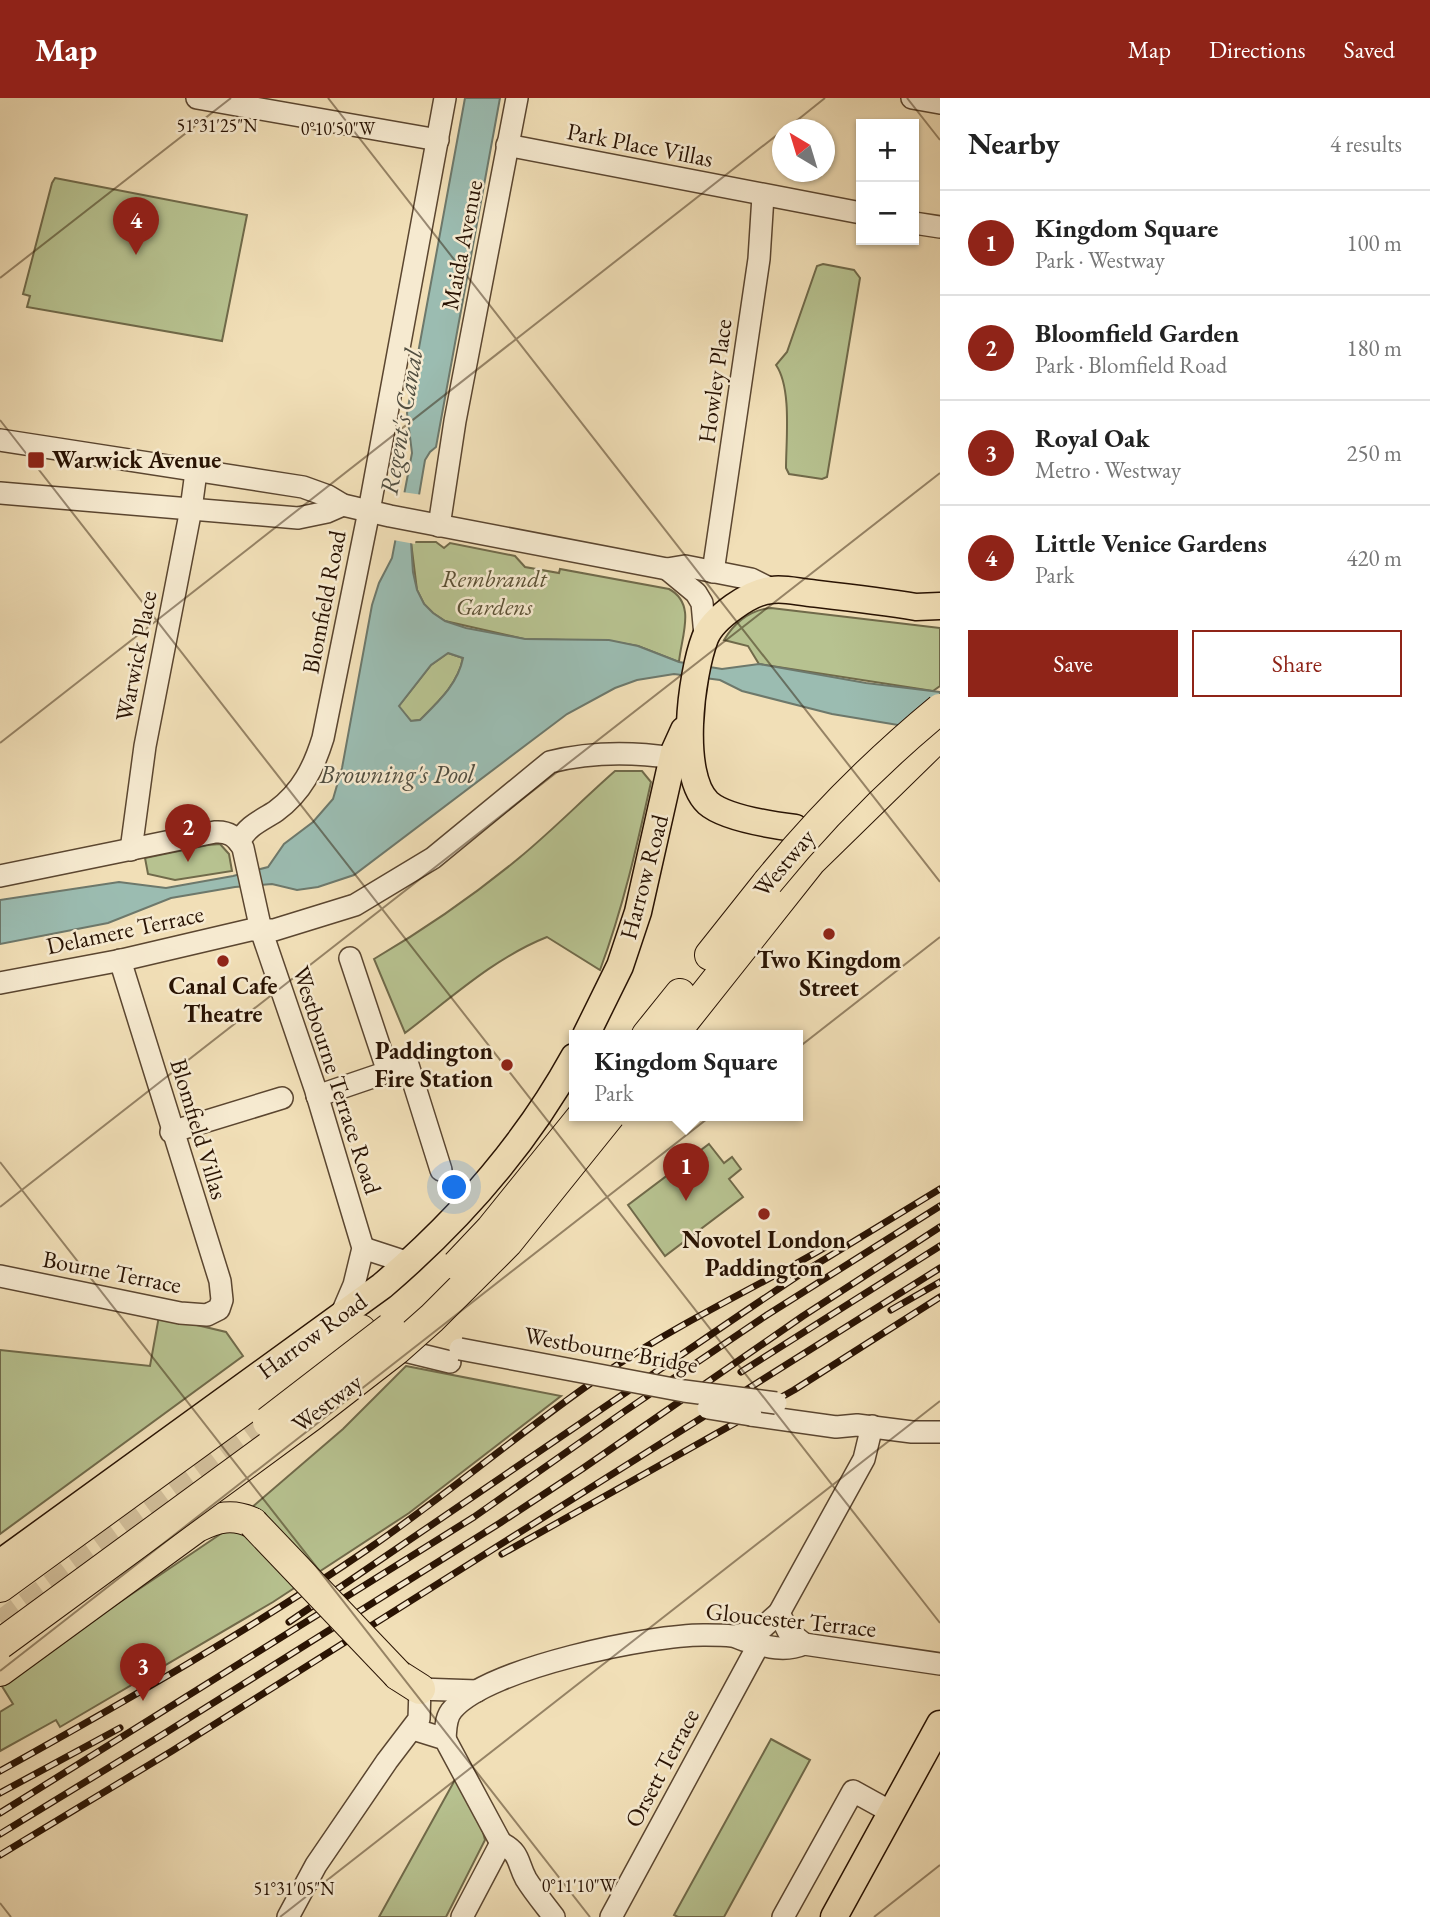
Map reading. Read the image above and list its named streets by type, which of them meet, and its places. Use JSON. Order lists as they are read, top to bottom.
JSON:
{
  "streets": {
    "highway": ["Westway"],
    "main road": ["Harrow Road"],
    "street": [
      "Park Place Villas",
      "Maida Avenue",
      "Howley Place",
      "Blomfield Road",
      "Warwick Place",
      "Delamere Terrace",
      "Westbourne Terrace Road",
      "Blomfield Villas",
      "Bourne Terrace",
      "Westbourne Bridge",
      "Gloucester Terrace",
      "Orsett Terrace"
    ]
  },
  "crossings": [
    ["Park Place Villas", "Maida Avenue"],
    ["Park Place Villas", "Howley Place"],
    ["Blomfield Road", "Westbourne Terrace Road"],
    ["Harrow Road", "Delamere Terrace"],
    ["Delamere Terrace", "Westbourne Terrace Road"],
    ["Delamere Terrace", "Blomfield Villas"],
    ["Blomfield Villas", "Bourne Terrace"],
    ["Gloucester Terrace", "Orsett Terrace"]
  ],
  "water": ["Regent's Canal", "Browning's Pool"],
  "parks": ["Rembrandt Gardens"],
  "places": {
    "transit": ["Warwick Avenue"],
    "other": [
      "Two Kingdom Street",
      "Canal Cafe Theatre",
      "Paddington Fire Station",
      "Novotel London Paddington"
    ]
  },
  "north": "top left",
  "page": {
    "header": "Map",
    "nav": ["Map", "Directions", "Saved"],
    "heading": ["Nearby", "4 results"],
    "map_buttons": ["+", "−"],
    "list": [
      {
        "mark": "1",
        "name": "Kingdom Square",
        "note": "Park · Westway",
        "value": "100 m"
      },
      {
        "mark": "2",
        "name": "Bloomfield Garden",
        "note": "Park · Blomfield Road",
        "value": "180 m"
      },
      {
        "mark": "3",
        "name": "Royal Oak",
        "note": "Metro · Westway",
        "value": "250 m"
      },
      {
        "mark": "4",
        "name": "Little Venice Gardens",
        "note": "Park",
        "value": "420 m"
      }
    ],
    "pins": [
      "4",
      "2",
      "1",
      "3"
    ],
    "buttons": ["Save", "Share"],
    "popup": ["Kingdom Square", "Park"]
  },
  "coordinates": [
    "51°31'25\"N",
    "0°10'50\"W",
    "0°11'10\"W",
    "51°31'05\"N"
  ]
}
